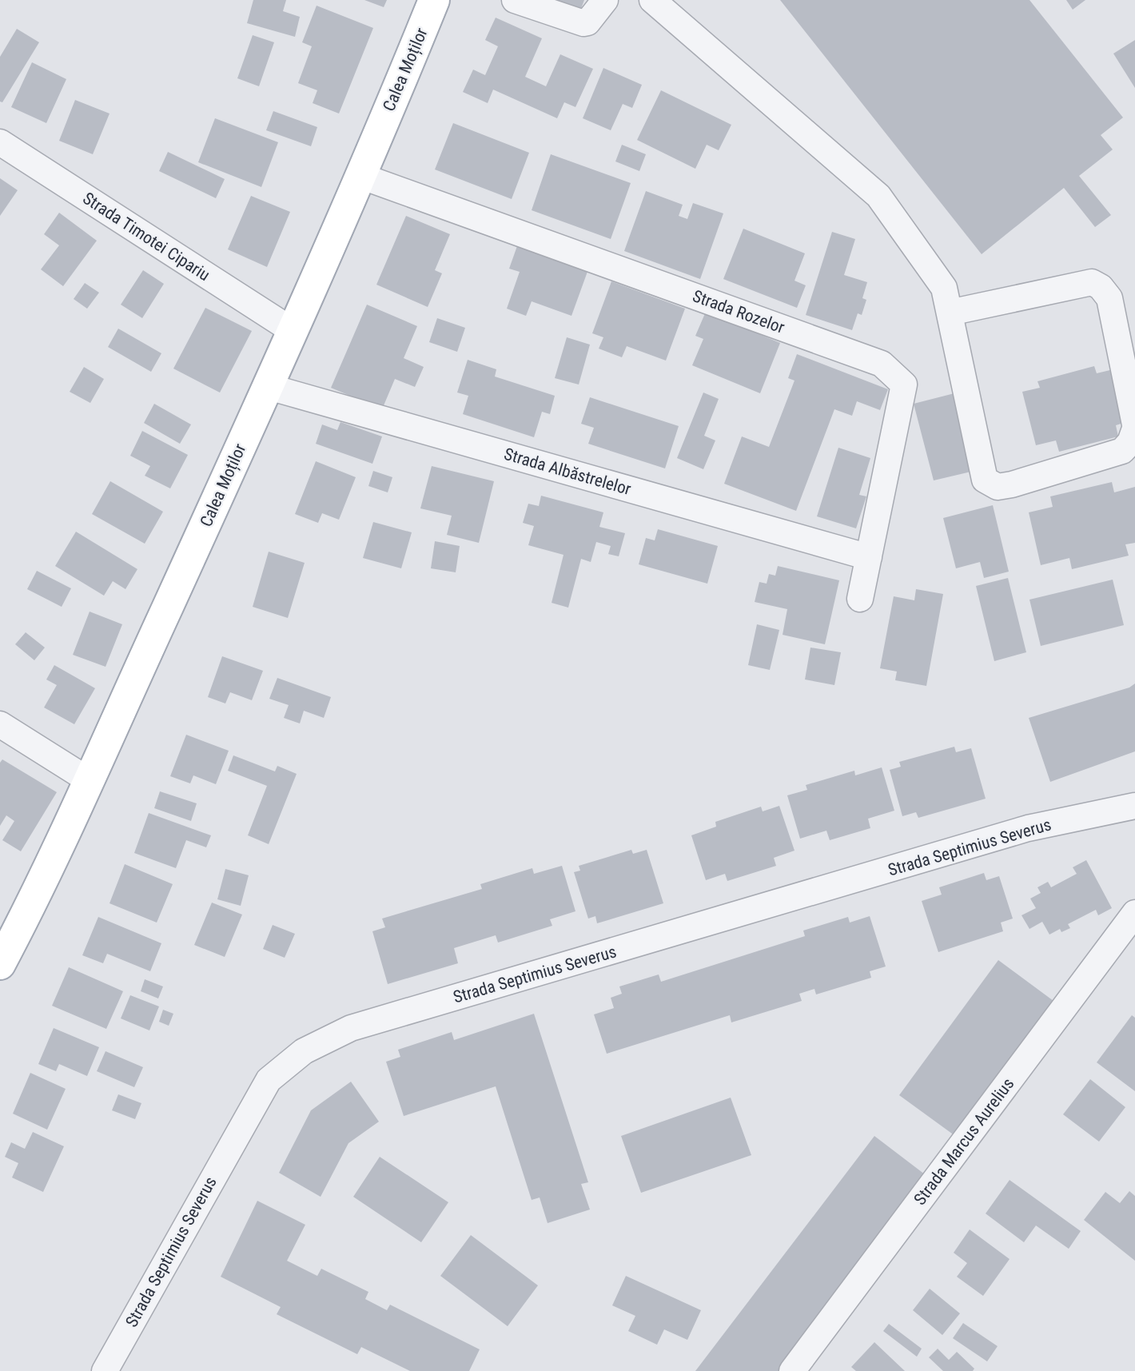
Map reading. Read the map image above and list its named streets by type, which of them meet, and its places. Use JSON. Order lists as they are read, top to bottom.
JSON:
{
  "streets": {
    "main road": ["Calea Moților"],
    "street": [
      "Strada Timotei Cipariu",
      "Strada Rozelor",
      "Strada Albăstrelelor",
      "Strada Septimius Severus",
      "Strada Marcus Aurelius"
    ]
  },
  "crossings": [
    ["Calea Moților", "Strada Timotei Cipariu"],
    ["Calea Moților", "Strada Rozelor"],
    ["Calea Moților", "Strada Albăstrelelor"],
    ["Strada Rozelor", "Strada Albăstrelelor"]
  ]
}
